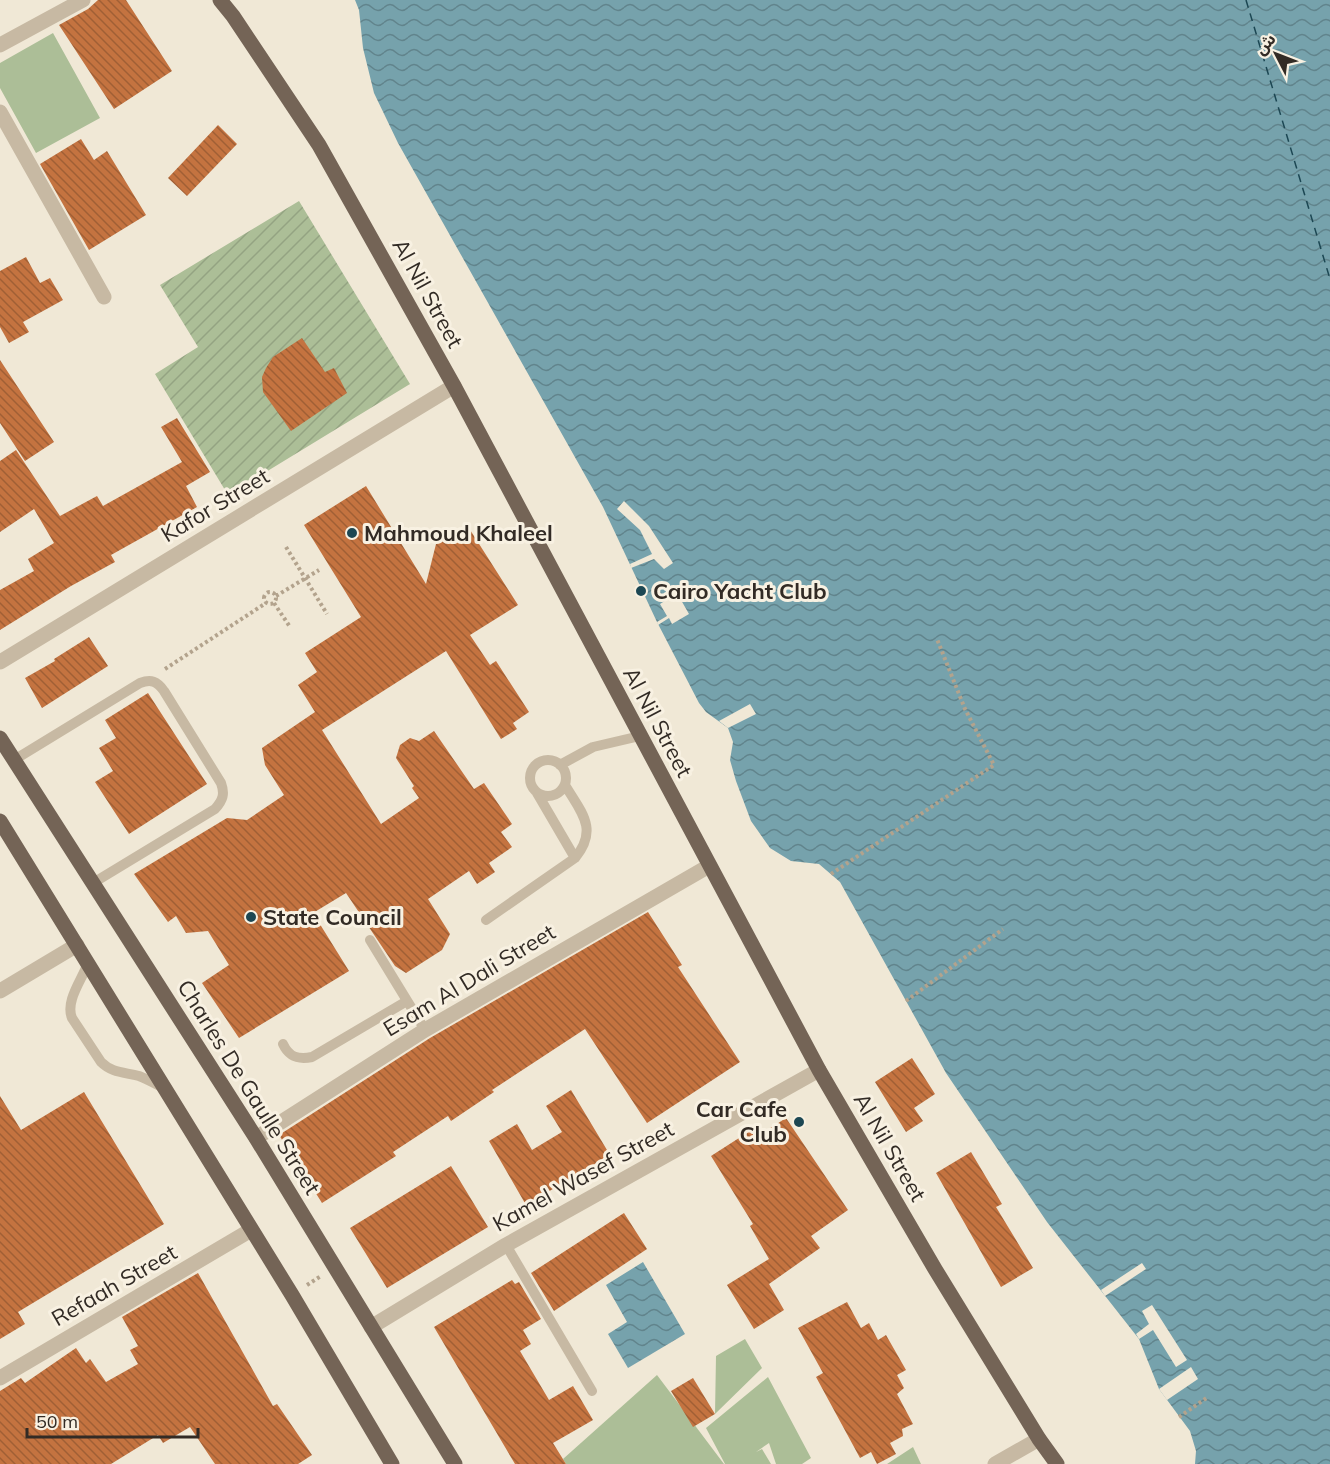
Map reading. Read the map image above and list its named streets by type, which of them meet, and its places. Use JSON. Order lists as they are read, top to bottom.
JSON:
{
  "streets": {
    "main road": ["Al Nil Street", "Charles De Gaulle Street"],
    "street": [
      "Kafor Street",
      "Esam Al Dali Street",
      "Kamel Wasef Street",
      "Refaah Street"
    ]
  },
  "crossings": [
    ["Al Nil Street", "Kafor Street"],
    ["Al Nil Street", "Esam Al Dali Street"],
    ["Al Nil Street", "Kamel Wasef Street"],
    ["Esam Al Dali Street", "Charles De Gaulle Street"],
    ["Charles De Gaulle Street", "Kamel Wasef Street"]
  ],
  "places": [
    "Mahmoud Khaleel",
    "Cairo Yacht Club",
    "State Council",
    "Car Cafe Club"
  ],
  "scale_bar": "50 m",
  "north": "top left"
}
